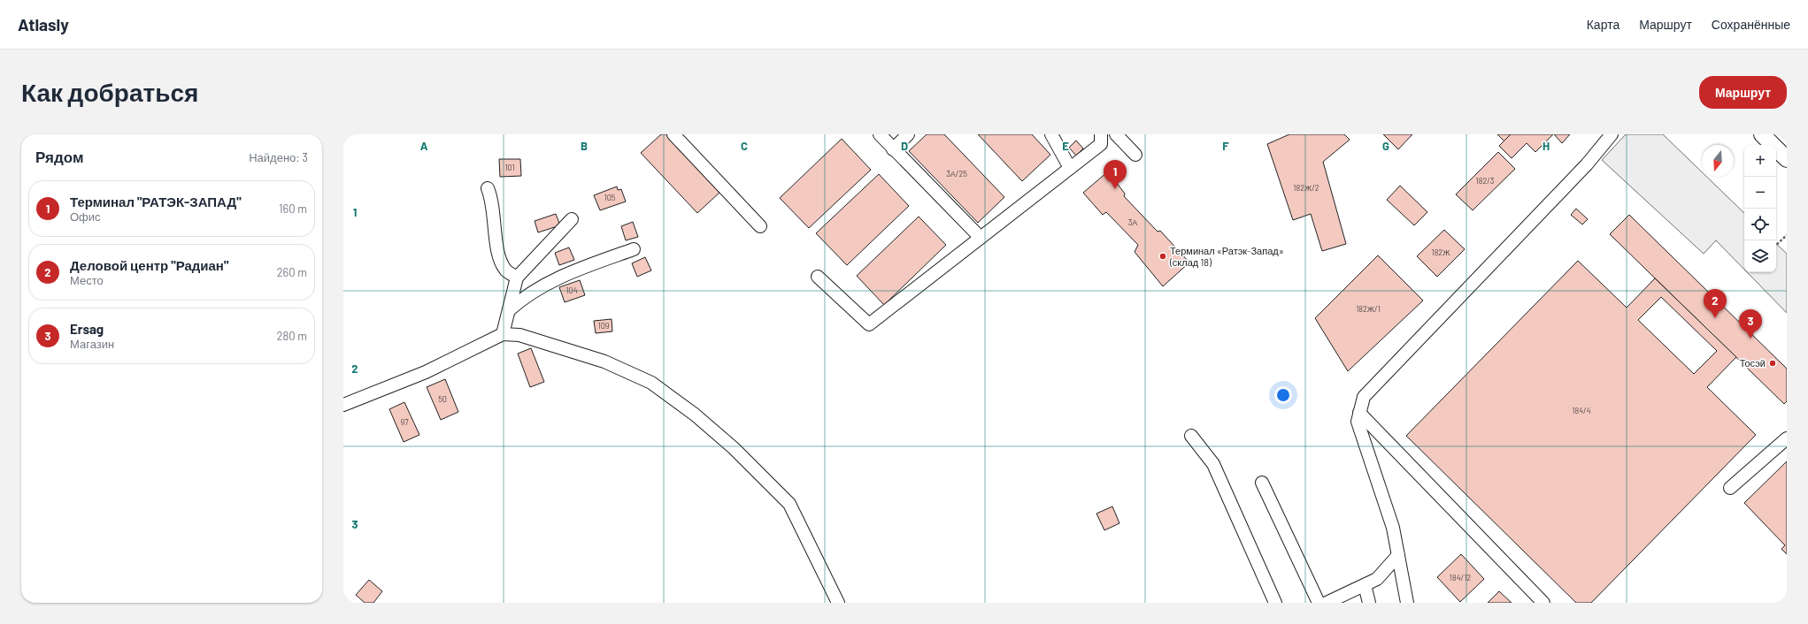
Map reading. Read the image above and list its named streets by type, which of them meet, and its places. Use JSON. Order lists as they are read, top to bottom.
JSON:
{
  "places": ["Терминал «Ратэк-Запад» (склад 18)", "Тосэй"],
  "house_numbers": [
    "101",
    "3А/25",
    "182/3",
    "182Ж/2",
    "105",
    "3А",
    "182Ж",
    "104",
    "182Ж/1",
    "109",
    "50",
    "184/4",
    "97",
    "184/12"
  ],
  "north": "bottom",
  "page": {
    "header": "Atlasly",
    "nav": ["Карта", "Маршрут", "Сохранённые"],
    "buttons": "Маршрут",
    "title": "Как добраться",
    "heading": ["Рядом", "Найдено: 3"],
    "map_buttons": ["+", "−"],
    "pins": ["1", "2", "3"],
    "list": [
      {
        "mark": "1",
        "name": "Терминал \"РАТЭК-ЗАПАД\"",
        "note": "Офис",
        "value": "160 m"
      },
      {
        "mark": "2",
        "name": "Деловой центр \"Радиан\"",
        "note": "Место",
        "value": "260 m"
      },
      {
        "mark": "3",
        "name": "Ersag",
        "note": "Магазин",
        "value": "280 m"
      }
    ]
  },
  "grid": {
    "columns": [
      "A",
      "B",
      "C",
      "D",
      "E",
      "F",
      "G",
      "H"
    ],
    "rows": ["1", "2", "3"]
  }
}
